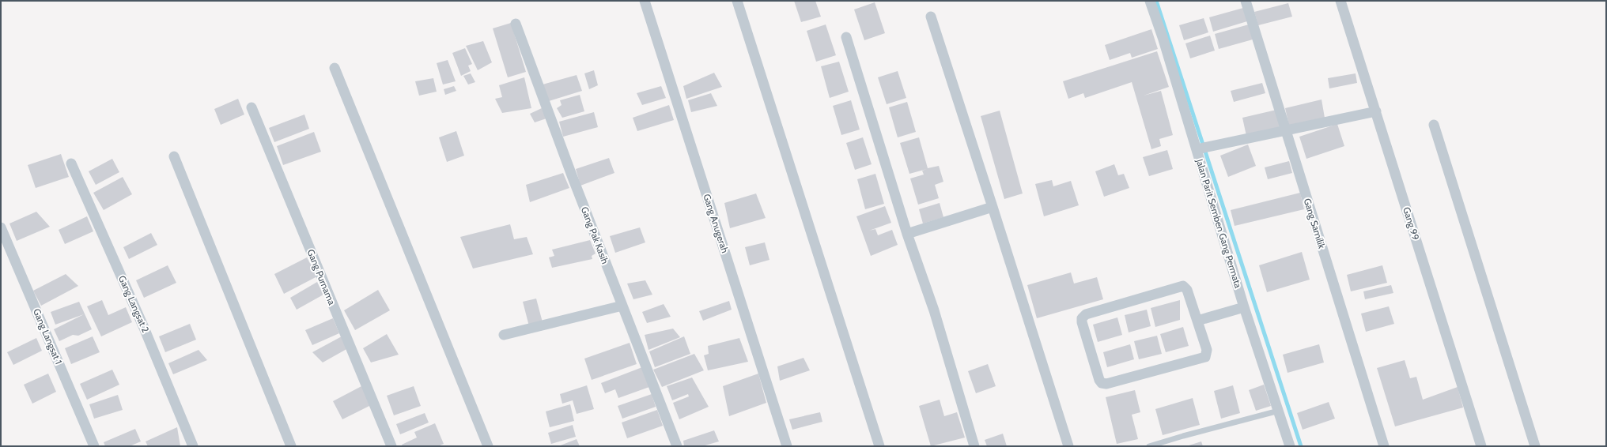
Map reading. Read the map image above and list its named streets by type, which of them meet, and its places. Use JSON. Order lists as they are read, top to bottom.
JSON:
{
  "streets": {
    "street": [
      "Gang Anugerah",
      "Jalan Parit Semben Gang Permata",
      "Gang Samilik",
      "Gang 99",
      "Gang Pak Kasih",
      "Gang Purnama",
      "Gang Langsat 2",
      "Gang Langsat 1"
    ]
  }
}
